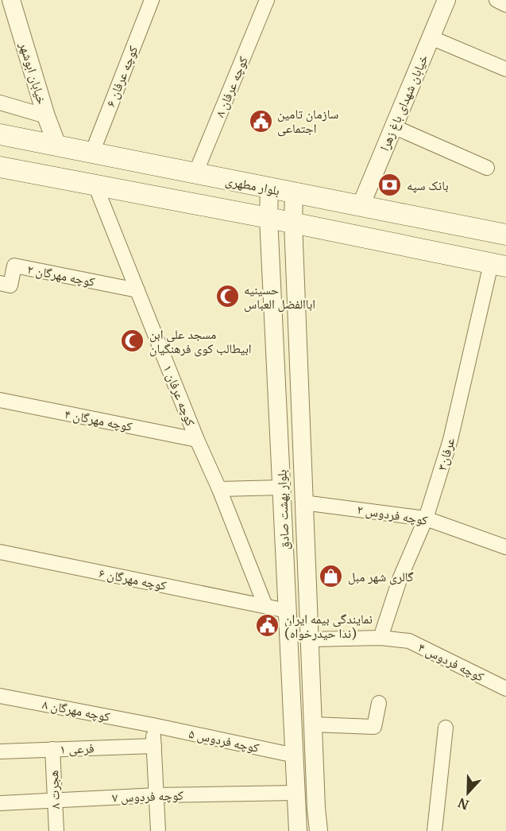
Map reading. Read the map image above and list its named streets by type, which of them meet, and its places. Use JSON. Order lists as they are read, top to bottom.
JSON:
{
  "streets": {
    "main road": ["بلوار مطهری"],
    "street": [
      "خیابان ابوشهر",
      "کوچه عرفان ۶",
      "کوچه عرفان ۸",
      "خیابان شهدای باغ‌ زهرا",
      "کوچه مهرگان ۲",
      "کوچه عرفان ۱",
      "کوچه مهرگان ۴",
      "عرفان۳",
      "بلوار بهشت صادق",
      "کوچه فردوس ۲",
      "کوچه مهرگان ۶",
      "کوچه فردوس ۴",
      "کوچه مهرگان ۸",
      "کوچه فردوس ۵",
      "فرعی ۱",
      "هجرت ۸",
      "کوچه فردوس ۷"
    ]
  },
  "crossings": [
    ["خیابان ابوشهر", "بلوار مطهری"],
    ["کوچه عرفان ۶", "بلوار مطهری"],
    ["کوچه عرفان ۸", "بلوار مطهری"],
    ["خیابان شهدای باغ‌ زهرا", "بلوار مطهری"],
    ["بلوار مطهری", "بلوار بهشت صادق"],
    ["کوچه مهرگان ۲", "کوچه عرفان ۱"],
    ["کوچه عرفان ۱", "کوچه مهرگان ۴"],
    ["کوچه عرفان ۱", "کوچه مهرگان ۶"],
    ["عرفان۳", "کوچه فردوس ۲"],
    ["عرفان۳", "کوچه فردوس ۴"],
    ["بلوار بهشت صادق", "کوچه فردوس ۲"],
    ["بلوار بهشت صادق", "کوچه مهرگان ۶"],
    ["بلوار بهشت صادق", "کوچه فردوس ۴"],
    ["بلوار بهشت صادق", "کوچه فردوس ۵"],
    ["بلوار بهشت صادق", "کوچه فردوس ۷"],
    ["کوچه مهرگان ۸", "کوچه فردوس ۵"],
    ["فرعی ۱", "هجرت ۸"],
    ["هجرت ۸", "کوچه فردوس ۷"]
  ],
  "places": {
    "public building": ["سازمان تامین اجتماعی", "نمایندگی بیمه ایران (ندا حیدرخواه)"],
    "bank": ["بانک سپه"],
    "mosque": ["حسینیه اباالفضل العباس", "مسجد علی ابن ابیطالب کوی فرهنگیان"],
    "shop": ["گالری شهر مبل"]
  },
  "north": "bottom"
}
